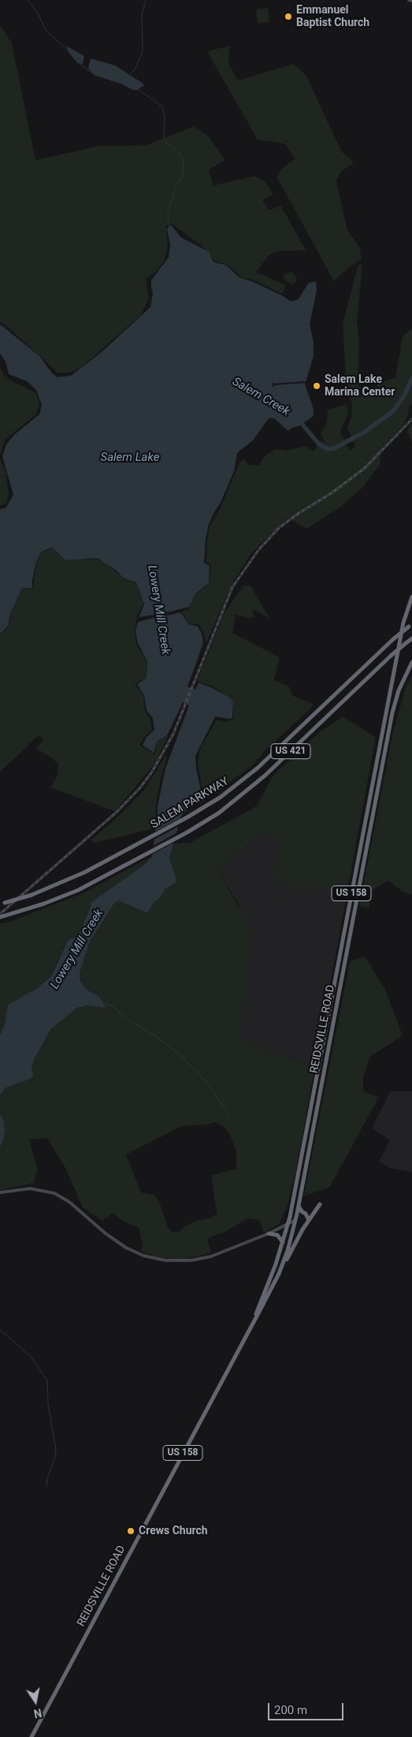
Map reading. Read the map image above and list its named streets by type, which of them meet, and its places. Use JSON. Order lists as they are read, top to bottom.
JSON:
{
  "streets": {
    "highway": [
      "US 421",
      "SALEM PARKWAY",
      "US 158",
      "REIDSVILLE ROAD"
    ]
  },
  "water": ["Salem Creek", "Salem Lake", "Lowery Mill Creek"],
  "places": ["Emmanuel Baptist Church", "Salem Lake Marina Center", "Crews Church"],
  "scale_bar": "200 m",
  "north": "bottom"
}
